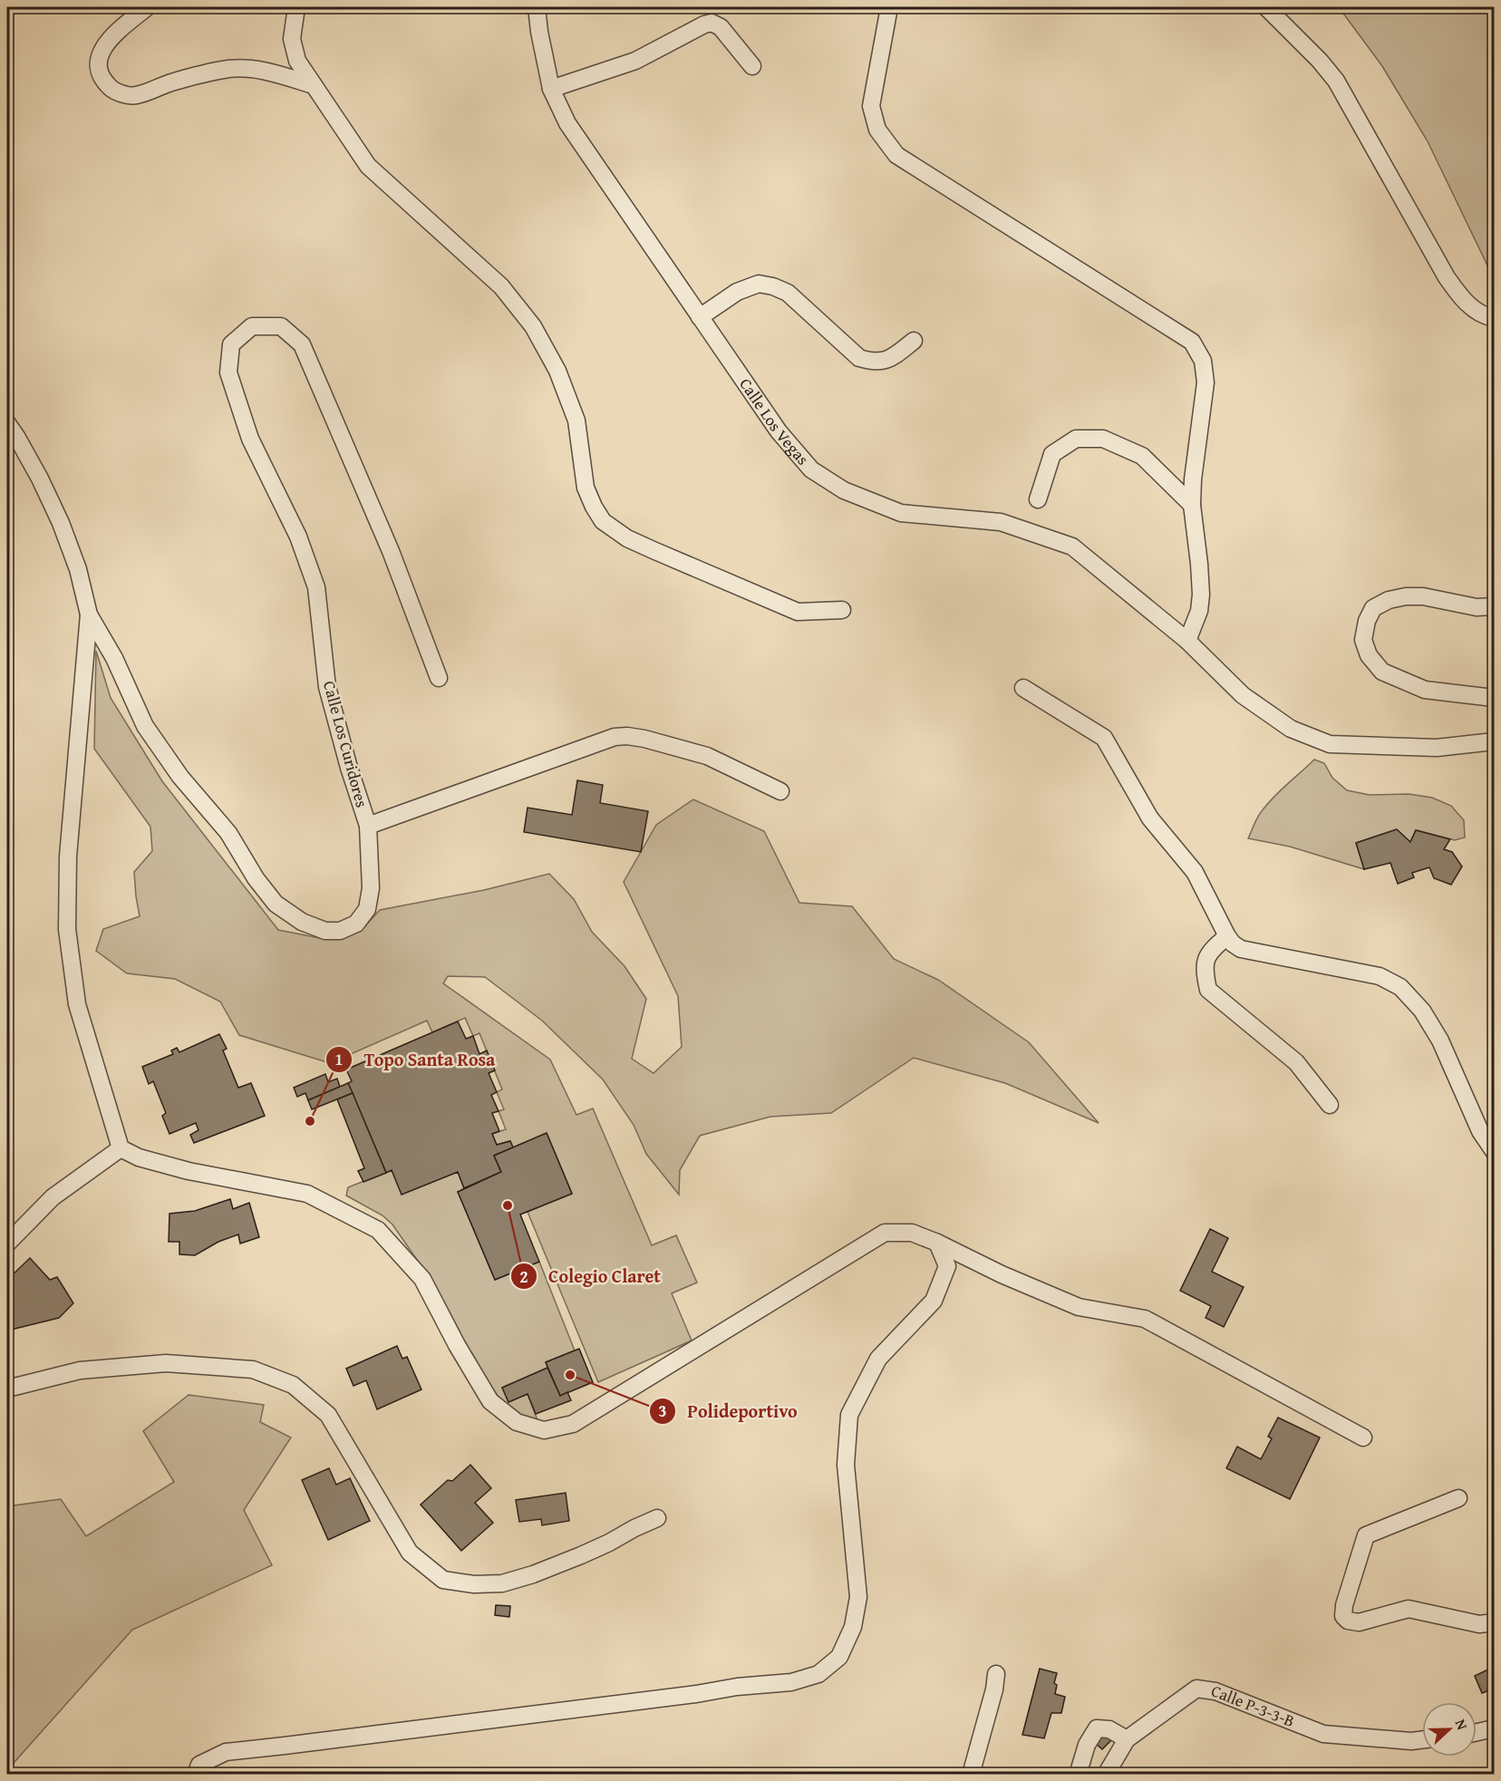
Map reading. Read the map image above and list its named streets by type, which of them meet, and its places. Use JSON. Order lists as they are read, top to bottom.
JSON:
{
  "streets": {
    "street": ["Calle Los Vegas", "Calle Los Curidores", "Calle P-3-3-B"]
  },
  "places": ["Topo Santa Rosa", "Colegio Claret", "Polideportivo"],
  "north": "right"
}
